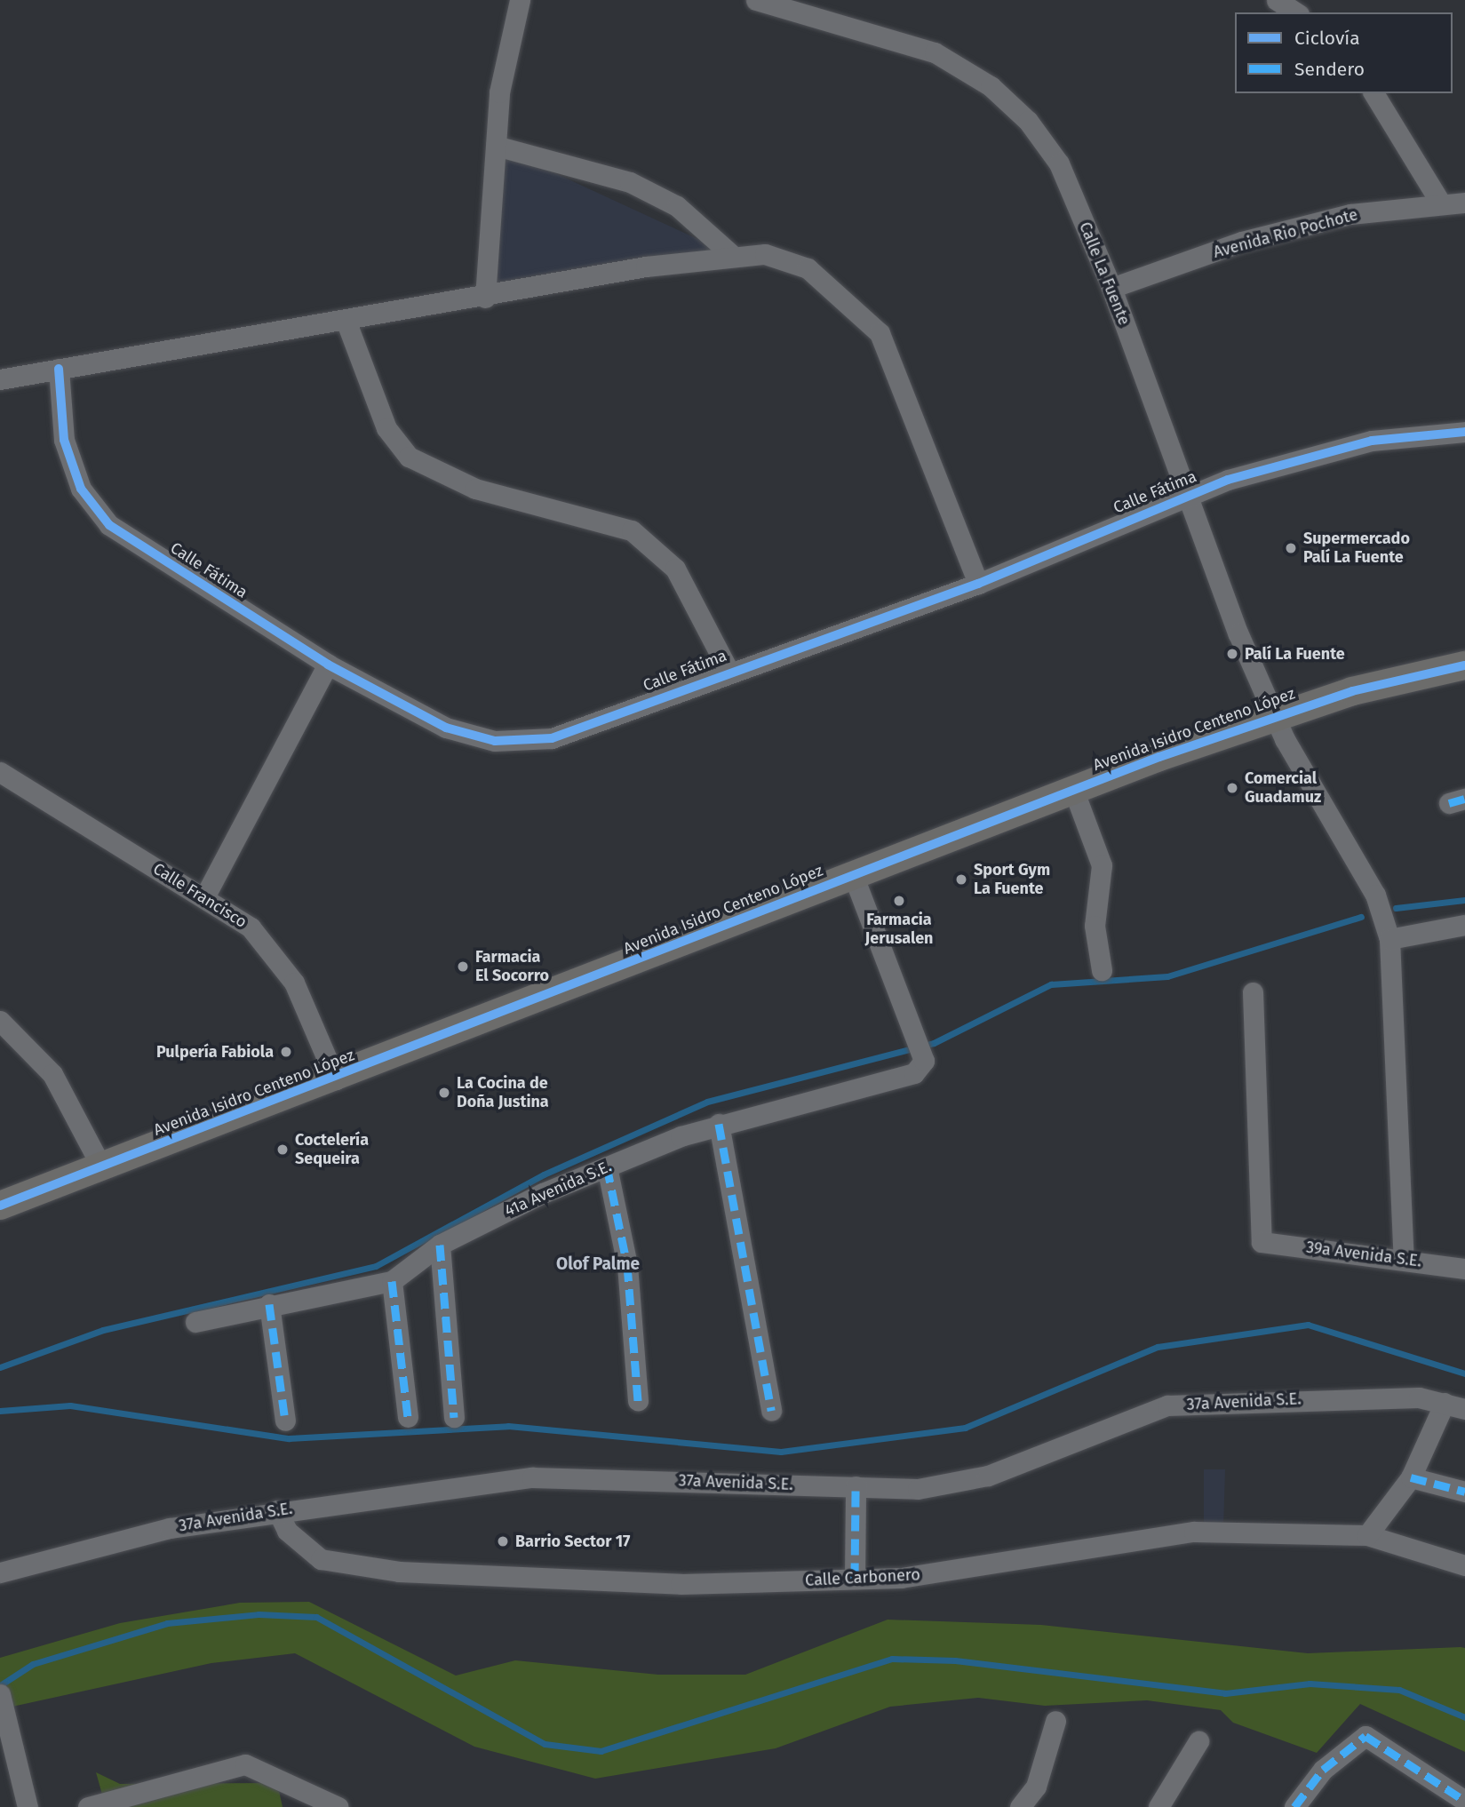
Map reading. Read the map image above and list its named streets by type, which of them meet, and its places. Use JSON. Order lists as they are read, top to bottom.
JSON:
{
  "streets": {
    "street": [
      "Avenida Rio Pochote",
      "Calle La Fuente",
      "Calle Fátima",
      "Avenida Isidro Centeno López",
      "Calle Francisco",
      "41a Avenida S.E.",
      "39a Avenida S.E.",
      "37a Avenida S.E.",
      "Calle Carbonero"
    ]
  },
  "crossings": [
    ["Avenida Rio Pochote", "Calle La Fuente"],
    ["Calle La Fuente", "Calle Fátima"],
    ["Calle La Fuente", "Avenida Isidro Centeno López"],
    ["Calle La Fuente", "39a Avenida S.E."],
    ["Avenida Isidro Centeno López", "Calle Francisco"],
    ["Avenida Isidro Centeno López", "41a Avenida S.E."],
    ["37a Avenida S.E.", "Calle Carbonero"]
  ],
  "districts": ["Olof Palme"],
  "places": [
    "Supermercado Palí La Fuente",
    "Palí La Fuente",
    "Comercial Guadamuz",
    "Sport Gym La Fuente",
    "Farmacia Jerusalen",
    "Farmacia El Socorro",
    "Pulpería Fabiola",
    "La Cocina de Doña Justina",
    "Coctelería Sequeira",
    "Barrio Sector 17"
  ],
  "legend": ["Ciclovía", "Sendero"]
}
